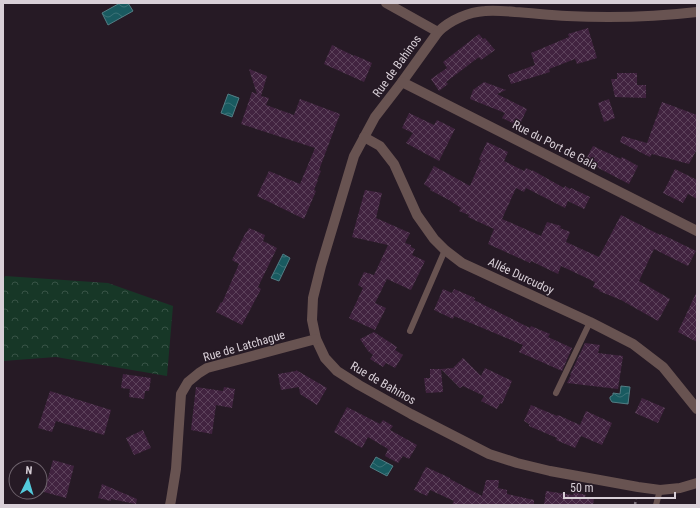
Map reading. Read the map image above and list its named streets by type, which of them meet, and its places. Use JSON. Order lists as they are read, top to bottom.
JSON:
{
  "streets": {
    "street": [
      "Rue de Bahinos",
      "Rue du Port de Gala",
      "Allée Durcudoy",
      "Rue de Latchague"
    ]
  },
  "crossings": [
    ["Rue de Bahinos", "Rue du Port de Gala"],
    ["Rue de Bahinos", "Allée Durcudoy"],
    ["Rue de Bahinos", "Rue de Latchague"]
  ],
  "scale_bar": "50 m",
  "north": "top"
}
